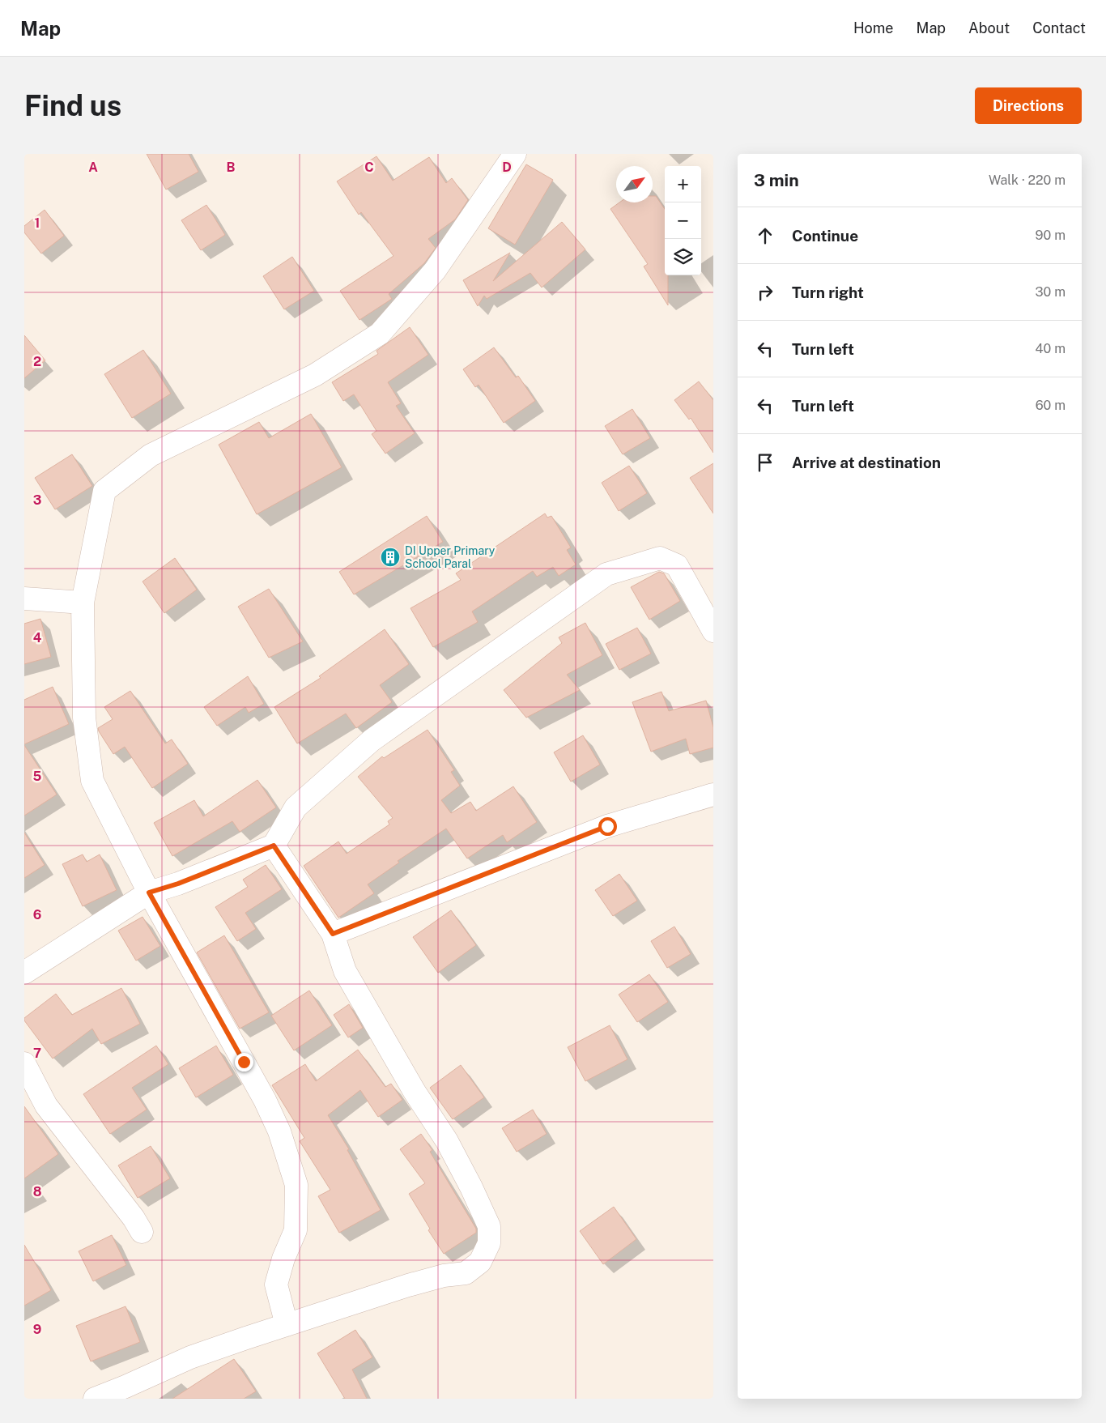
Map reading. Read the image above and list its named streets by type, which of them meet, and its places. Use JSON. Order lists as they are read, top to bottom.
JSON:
{
  "places": {
    "building": ["DI Upper Primary School Paral"]
  },
  "north": "top right",
  "page": {
    "header": "Map",
    "nav": [
      "Home",
      "Map",
      "About",
      "Contact"
    ],
    "buttons": "Directions",
    "title": "Find us",
    "heading": ["3 min", "Walk · 220 m"],
    "map_buttons": ["+", "−"],
    "list": [
      ["Continue", "90 m"],
      ["Turn right", "30 m"],
      ["Turn left", "40 m"],
      ["Turn left", "60 m"],
      "Arrive at destination"
    ]
  },
  "grid": {
    "columns": [
      "A",
      "B",
      "C",
      "D"
    ],
    "rows": [
      "1",
      "2",
      "3",
      "4",
      "5",
      "6",
      "7",
      "8",
      "9"
    ]
  }
}
